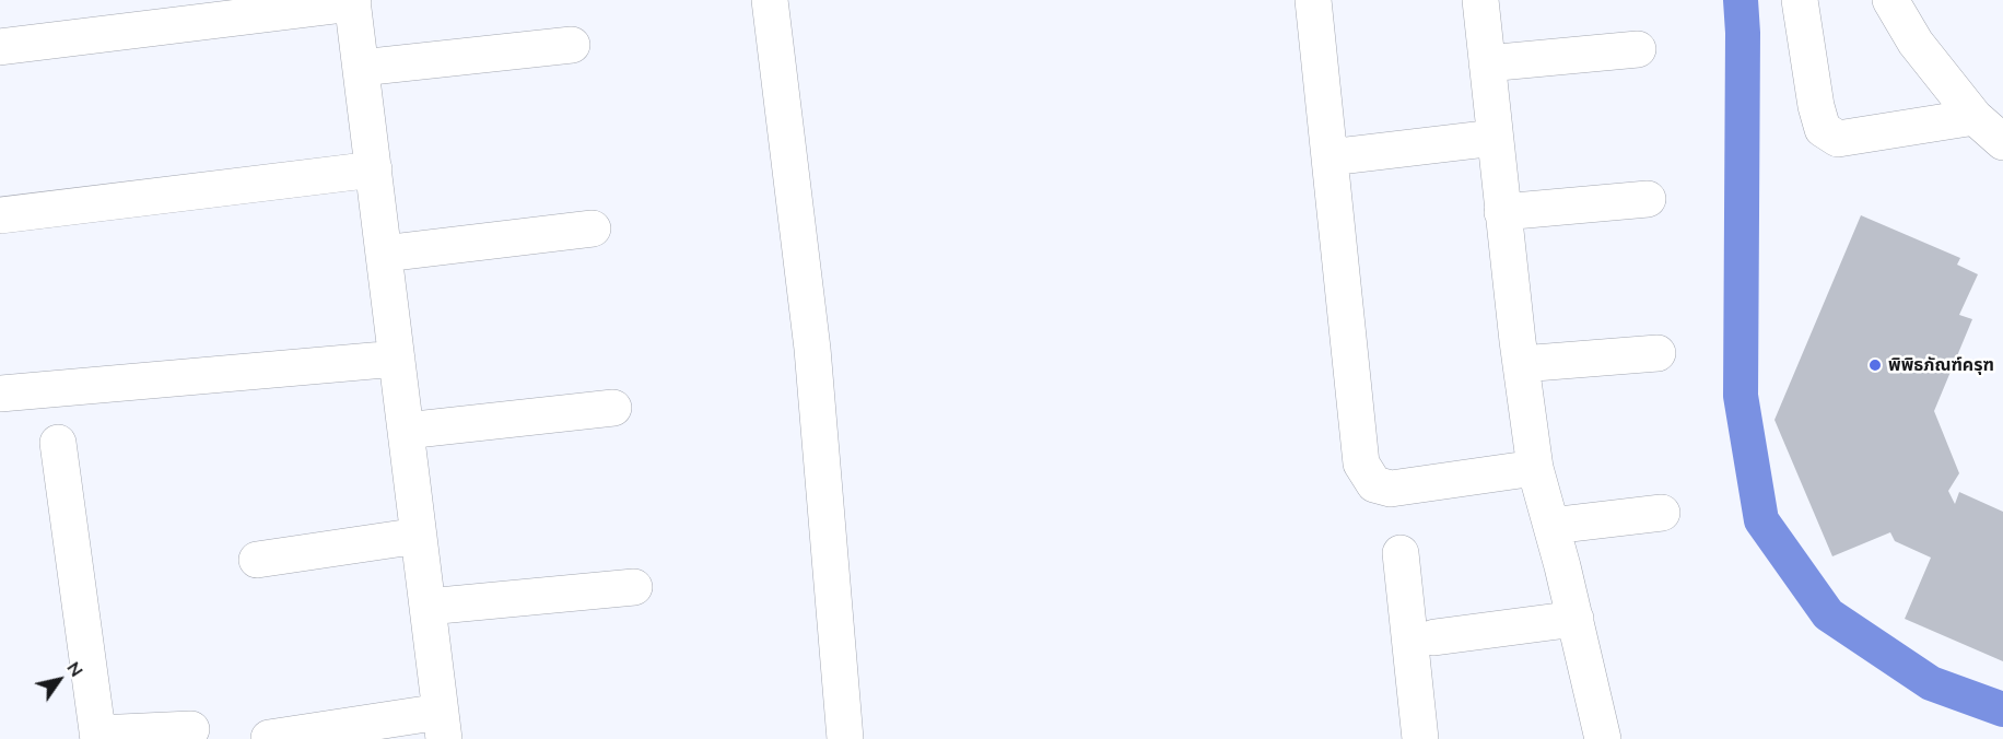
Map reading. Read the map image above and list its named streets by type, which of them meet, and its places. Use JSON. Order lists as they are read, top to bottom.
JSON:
{
  "places": ["พิพิธภัณฑ์ครุฑ"],
  "north": "top right"
}
